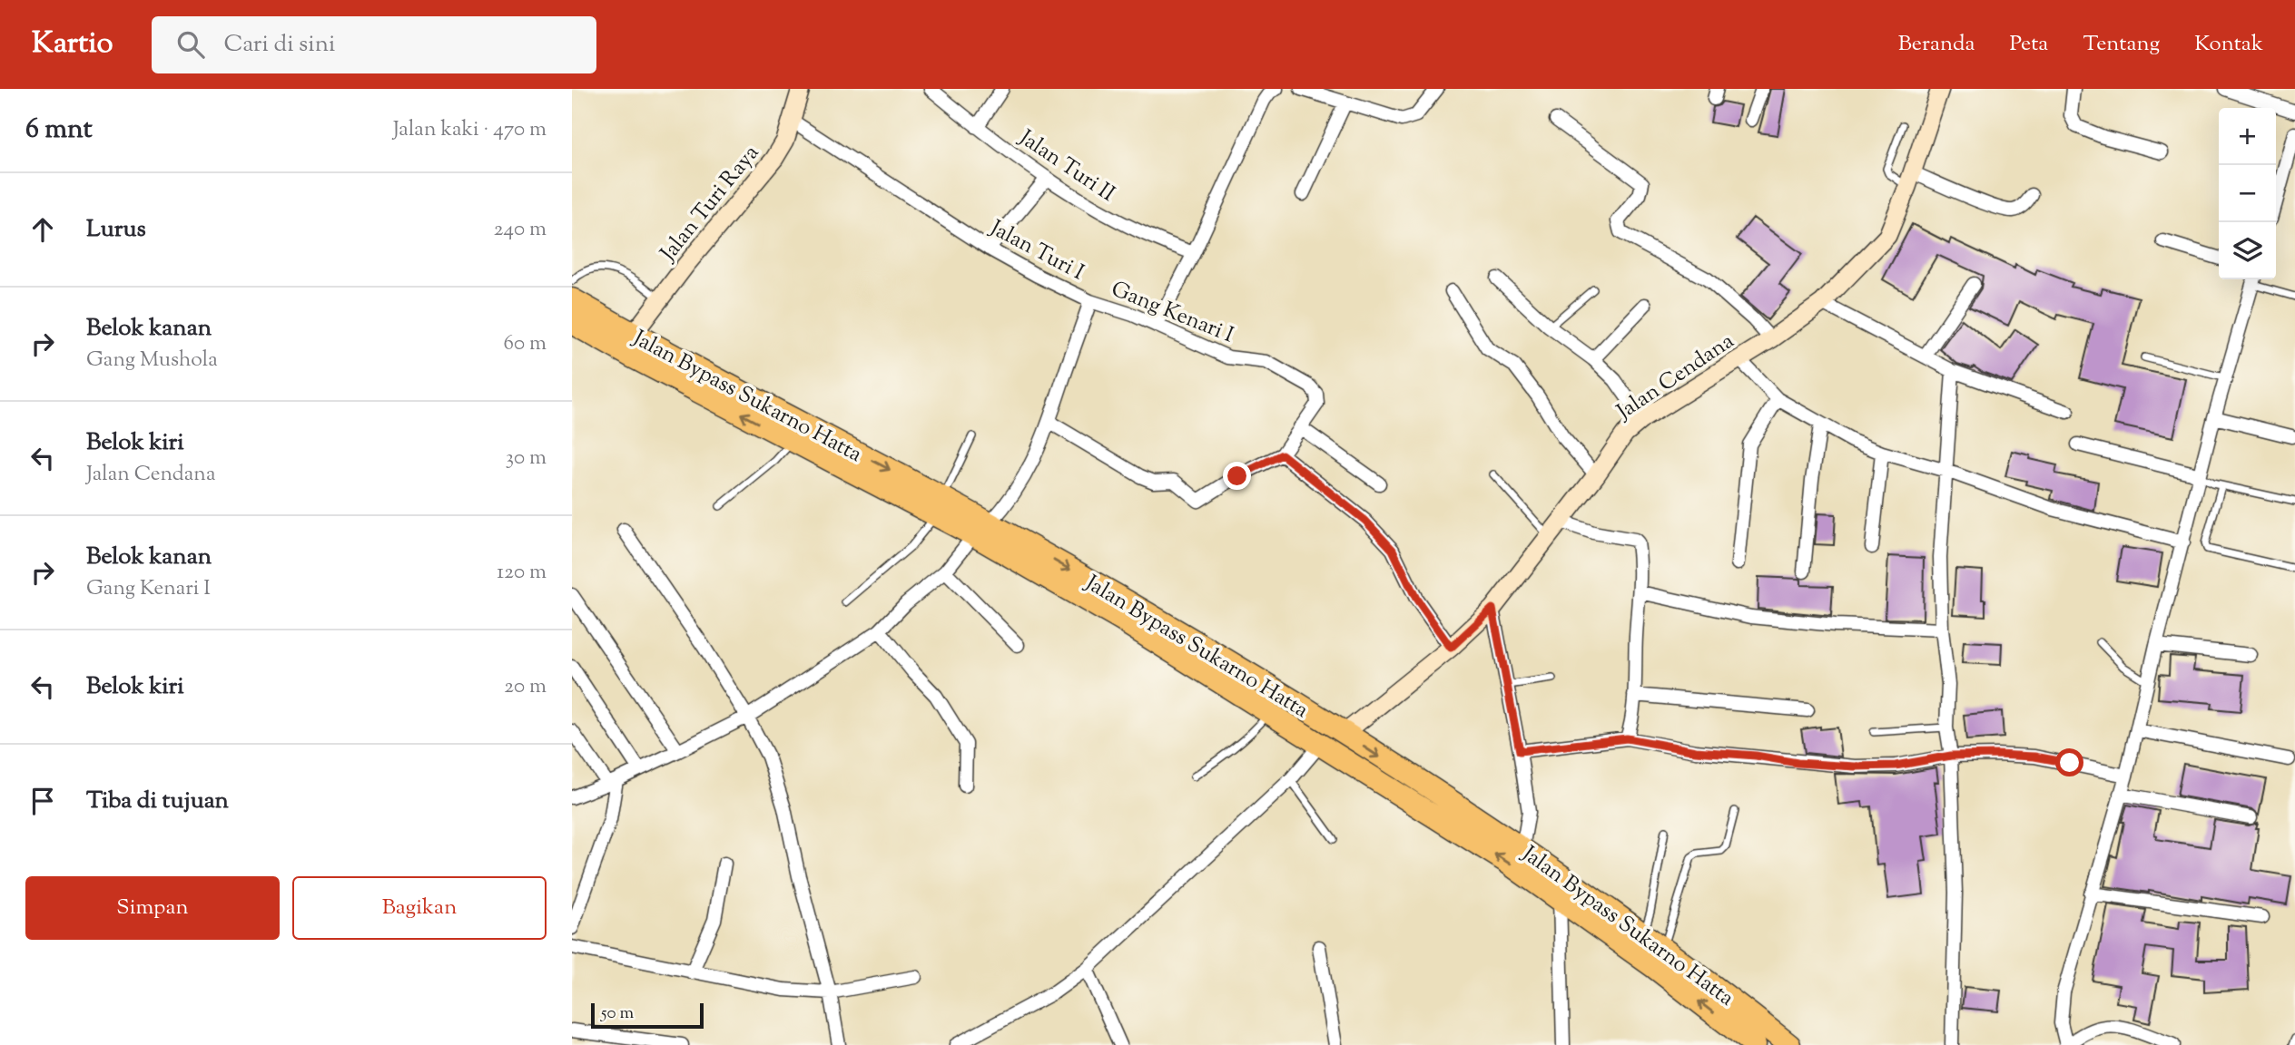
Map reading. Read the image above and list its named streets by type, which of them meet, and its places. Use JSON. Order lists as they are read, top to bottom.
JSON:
{
  "streets": {
    "highway": ["Jalan Bypass Sukarno Hatta"],
    "street": [
      "Jalan Turi II",
      "Jalan Turi Raya",
      "Jalan Turi I",
      "Gang Kenari I",
      "Jalan Cendana"
    ]
  },
  "crossings": [
    ["Jalan Turi Raya", "Jalan Turi I"],
    ["Jalan Turi Raya", "Jalan Bypass Sukarno Hatta"],
    ["Jalan Turi I", "Gang Kenari I"],
    ["Jalan Turi I", "Jalan Bypass Sukarno Hatta"],
    ["Jalan Cendana", "Jalan Bypass Sukarno Hatta"]
  ],
  "scale_bar": "50 m",
  "page": {
    "header": "Kartio",
    "search": "Cari di sini",
    "nav": [
      "Beranda",
      "Peta",
      "Tentang",
      "Kontak"
    ],
    "heading": ["6 mnt", "Jalan kaki · 470 m"],
    "map_buttons": ["+", "−"],
    "list": [
      ["Lurus", "240 m"],
      ["Belok kanan", "Gang Mushola", "60 m"],
      ["Belok kiri", "Jalan Cendana", "30 m"],
      ["Belok kanan", "Gang Kenari I", "120 m"],
      ["Belok kiri", "20 m"],
      "Tiba di tujuan"
    ],
    "buttons": ["Simpan", "Bagikan"],
    "scale": "50 m"
  }
}
